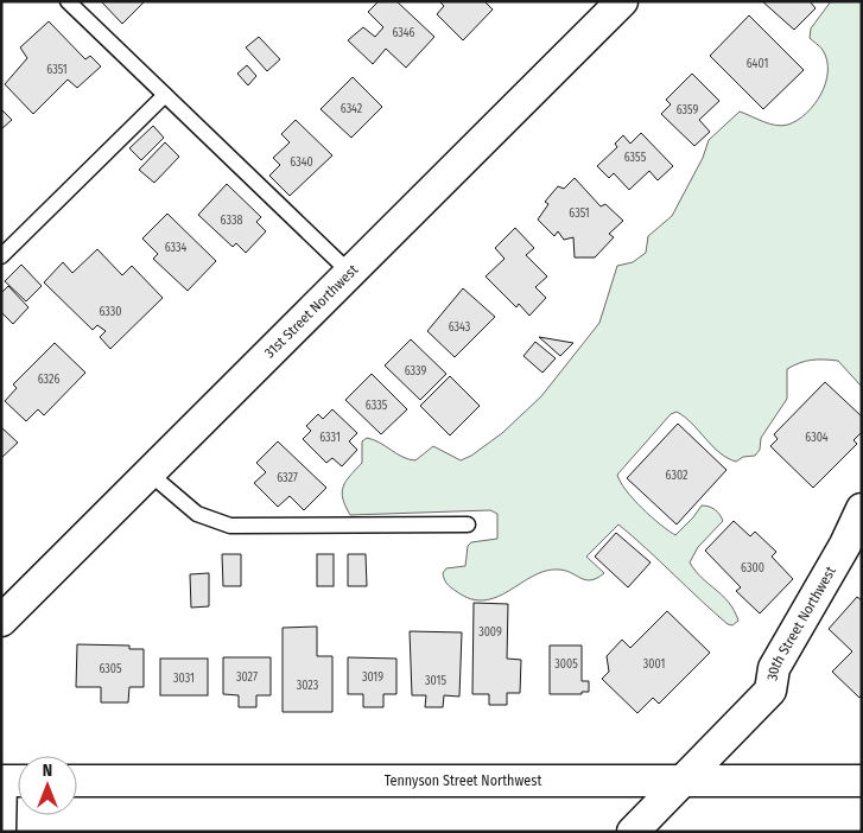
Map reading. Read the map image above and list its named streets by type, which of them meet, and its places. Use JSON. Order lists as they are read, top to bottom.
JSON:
{
  "streets": {
    "street": ["31st Street Northwest", "30th Street Northwest", "Tennyson Street Northwest"]
  },
  "crossings": [
    ["30th Street Northwest", "Tennyson Street Northwest"]
  ],
  "house_numbers": [
    "6346",
    "6401",
    "6351",
    "6342",
    "6359",
    "6355",
    "6340",
    "6351",
    "6338",
    "6334",
    "6330",
    "6343",
    "6339",
    "6326",
    "6335",
    "6331",
    "6304",
    "6302",
    "6327",
    "6300",
    "3009",
    "3005",
    "3001",
    "6305",
    "3027",
    "3019",
    "3031",
    "3015",
    "3023"
  ],
  "north": "top"
}
